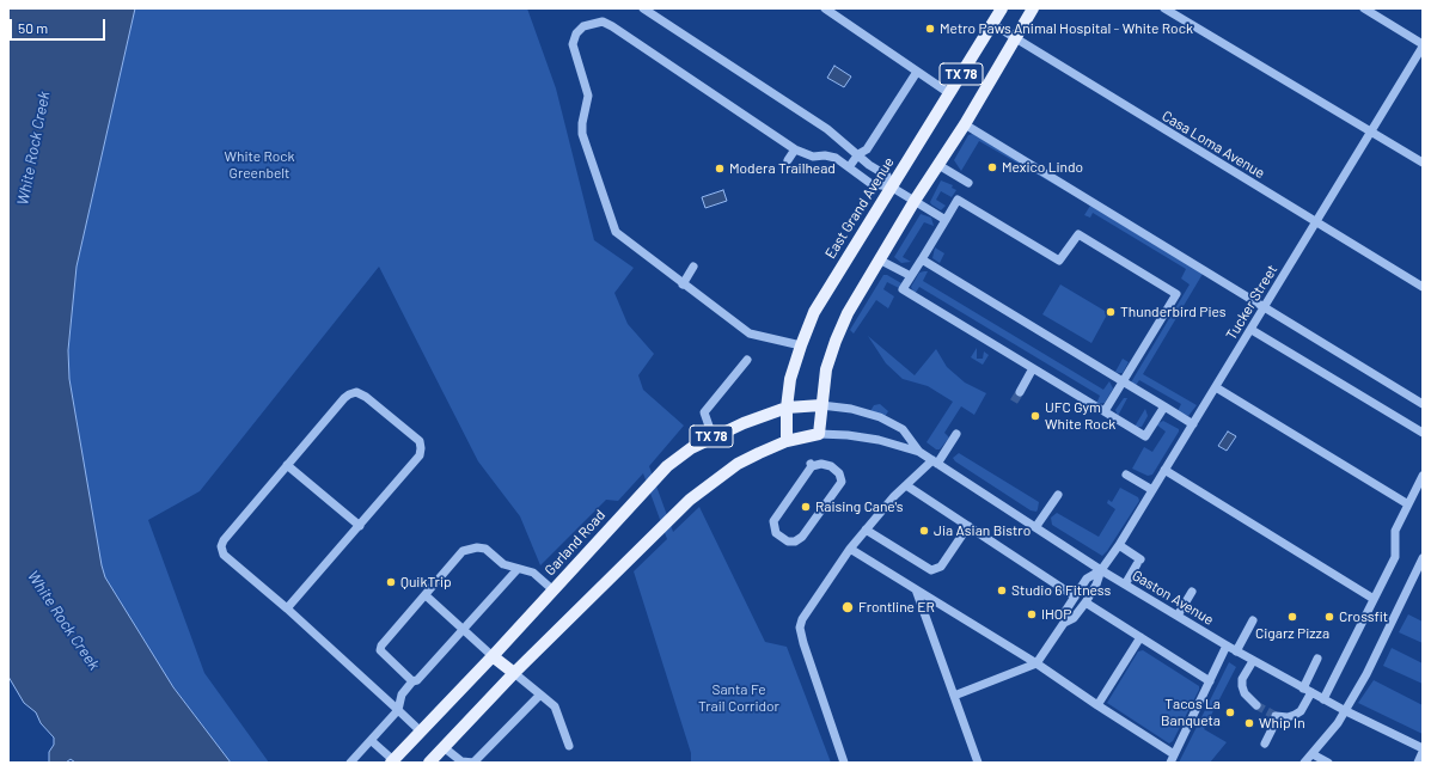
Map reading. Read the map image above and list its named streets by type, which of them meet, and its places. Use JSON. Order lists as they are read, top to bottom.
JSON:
{
  "streets": {
    "main road": ["TX 78", "East Grand Avenue", "Garland Road"],
    "street": ["Casa Loma Avenue", "Tucker Street", "Gaston Avenue"]
  },
  "crossings": [
    ["TX 78", "Casa Loma Avenue"],
    ["TX 78", "East Grand Avenue"],
    ["TX 78", "Garland Road"],
    ["TX 78", "Gaston Avenue"],
    ["Casa Loma Avenue", "East Grand Avenue"],
    ["Casa Loma Avenue", "Tucker Street"],
    ["East Grand Avenue", "Garland Road"],
    ["Tucker Street", "Gaston Avenue"],
    ["Garland Road", "Gaston Avenue"]
  ],
  "water": ["White Rock Creek"],
  "parks": ["White Rock Greenbelt", "Santa Fe Trail Corridor"],
  "places": [
    "Metro Paws Animal Hospital - White Rock",
    "Mexico Lindo",
    "Modera Trailhead",
    "Thunderbird Pies",
    "UFC Gym White Rock",
    "Raising Cane's",
    "Jia Asian Bistro",
    "QuikTrip",
    "Studio 6 Fitness",
    "Frontline ER",
    "IHOP",
    "Cigarz Pizza",
    "Crossfit",
    "Tacos La Banqueta",
    "Whip In"
  ],
  "scale_bar": "50 m"
}
